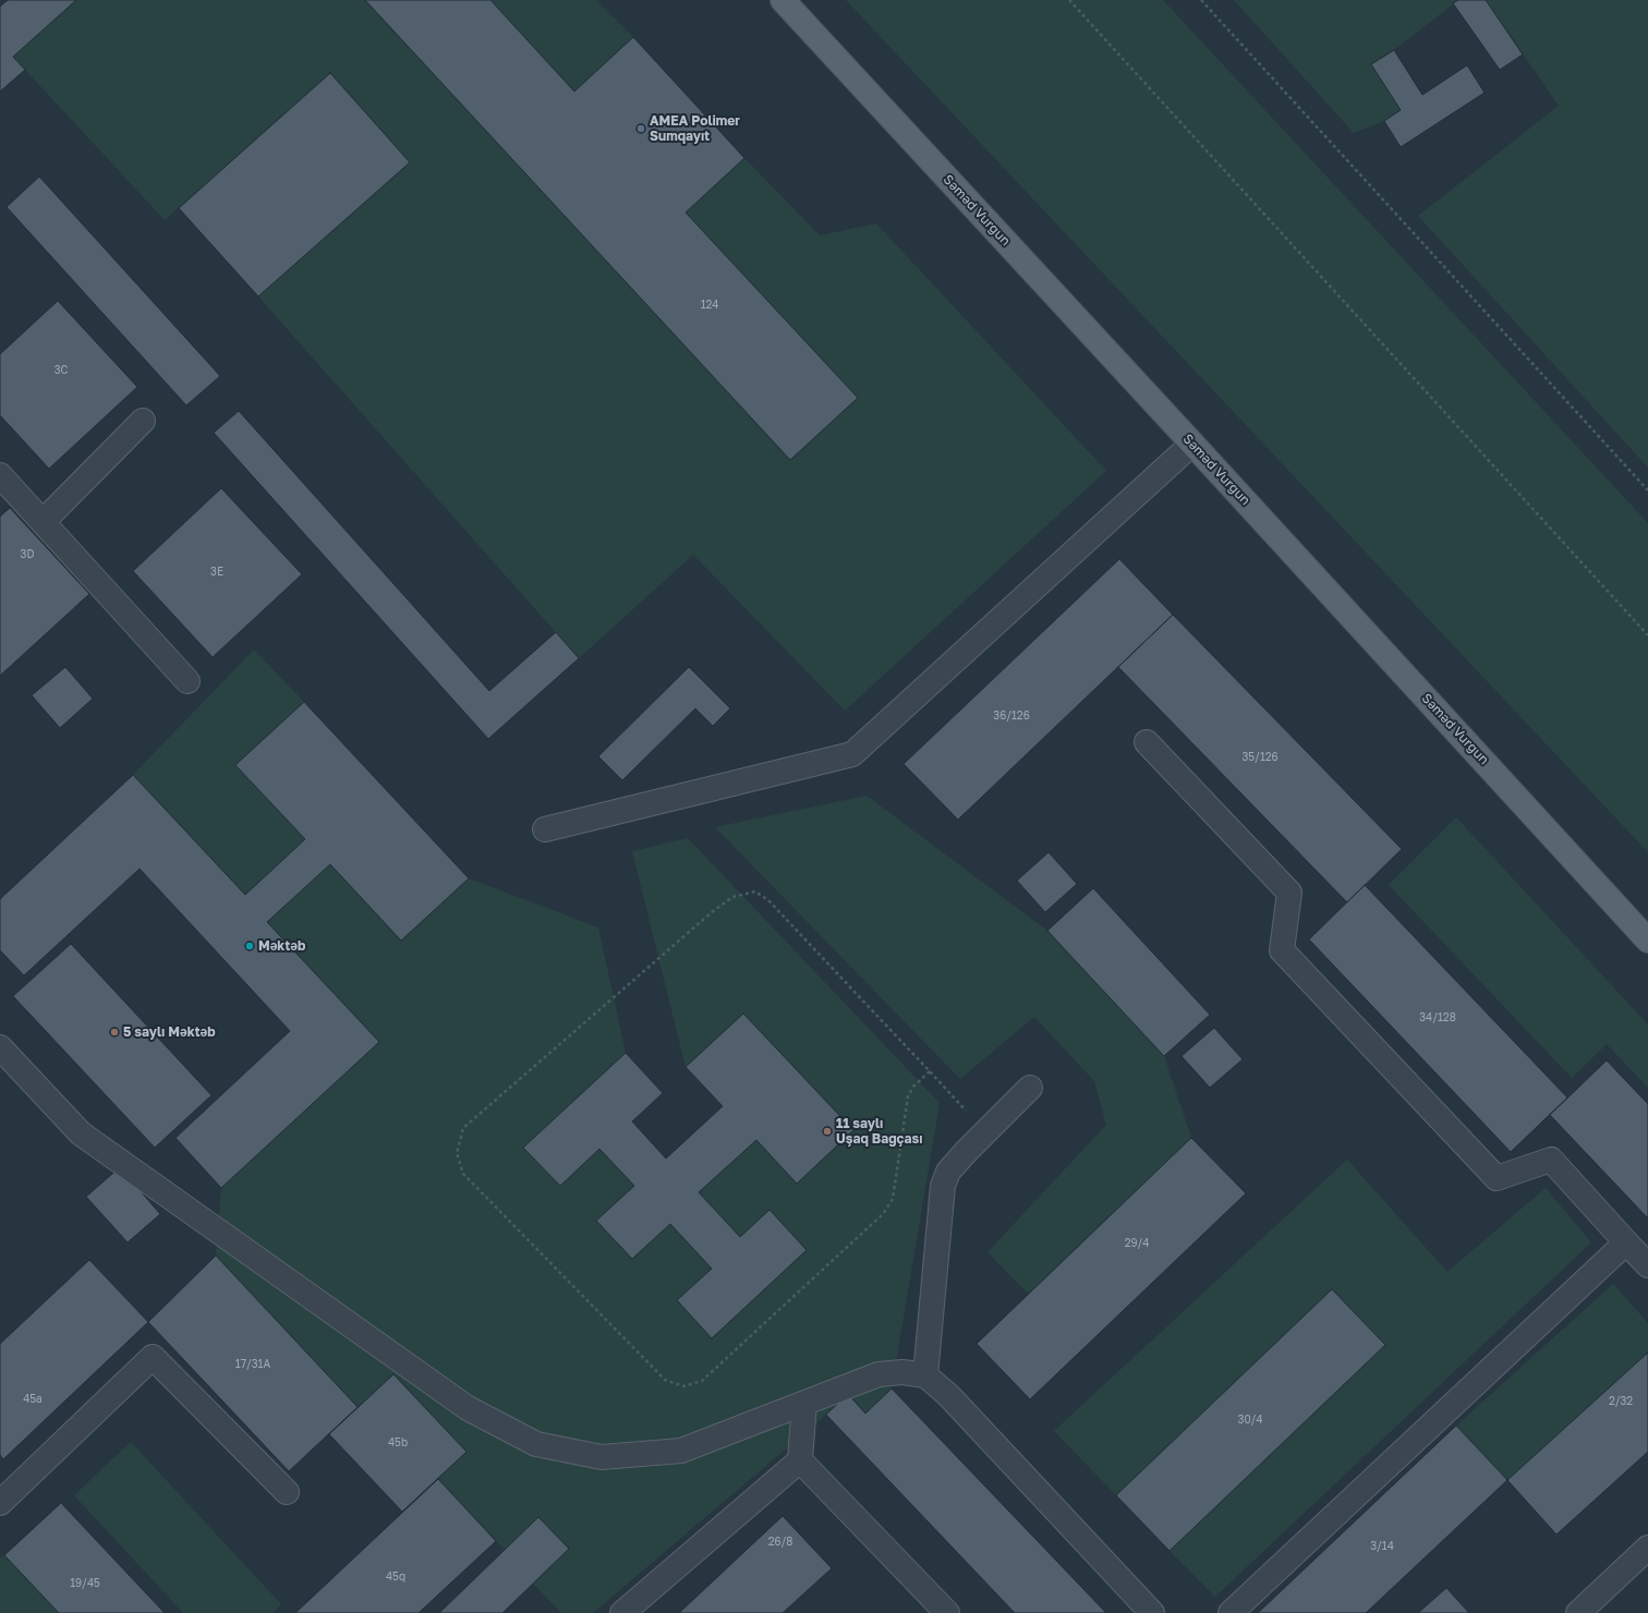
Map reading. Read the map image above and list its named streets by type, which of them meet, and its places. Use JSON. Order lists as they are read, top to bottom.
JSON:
{
  "streets": {
    "main road": ["Səməd Vurğun"]
  },
  "places": [
    "AMEA Polimer Sumqayıt",
    "Məktəb",
    "5 saylı Məktəb",
    "11 saylı Uşaq Bağçası"
  ],
  "house_numbers": [
    "124",
    "3C",
    "3D",
    "3E",
    "36/126",
    "35/126",
    "34/128",
    "29/4",
    "17/31A",
    "45a",
    "2/32",
    "30/4",
    "45b",
    "26/8",
    "3/14",
    "45q",
    "19/45"
  ]
}
